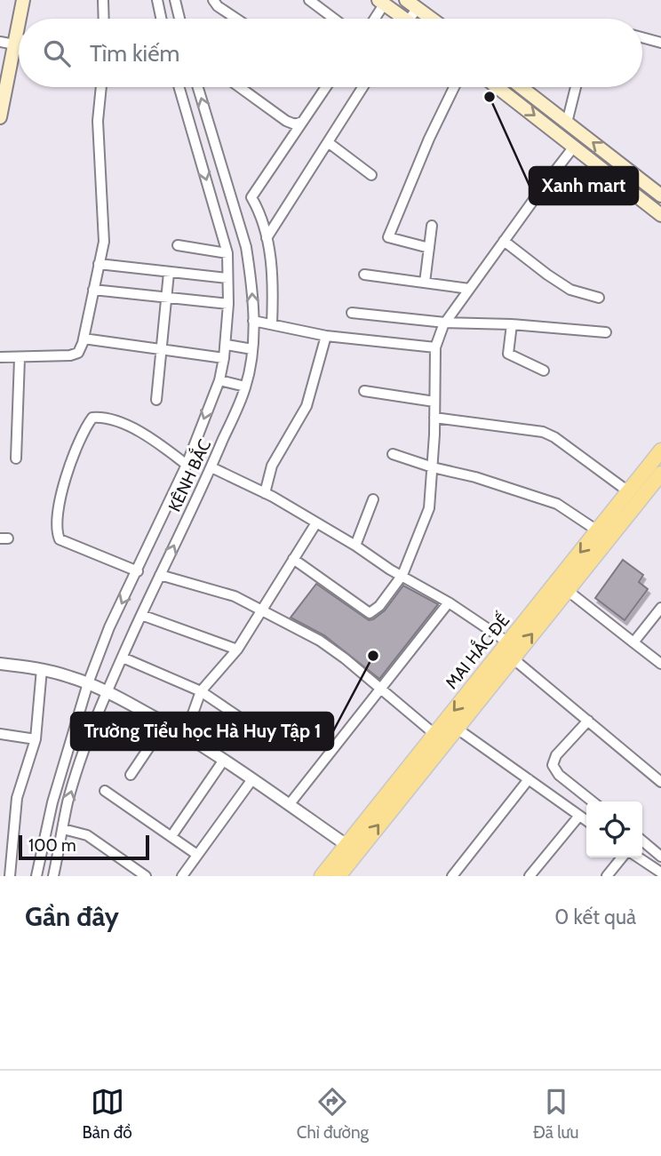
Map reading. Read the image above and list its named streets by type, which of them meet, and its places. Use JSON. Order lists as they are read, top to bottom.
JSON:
{
  "streets": {
    "main road": ["MAI HẮC ĐẾ"],
    "street": ["KÊNH BẮC"]
  },
  "places": ["Xanh mart", "Trường Tiểu học Hà Huy Tập 1"],
  "scale_bar": "100 m",
  "page": {
    "search": "Tìm kiếm",
    "scale": "100 m",
    "heading": ["Gần đây", "0 kết quả"],
    "nav": ["Bản đồ", "Chỉ đường", "Đã lưu"]
  }
}
